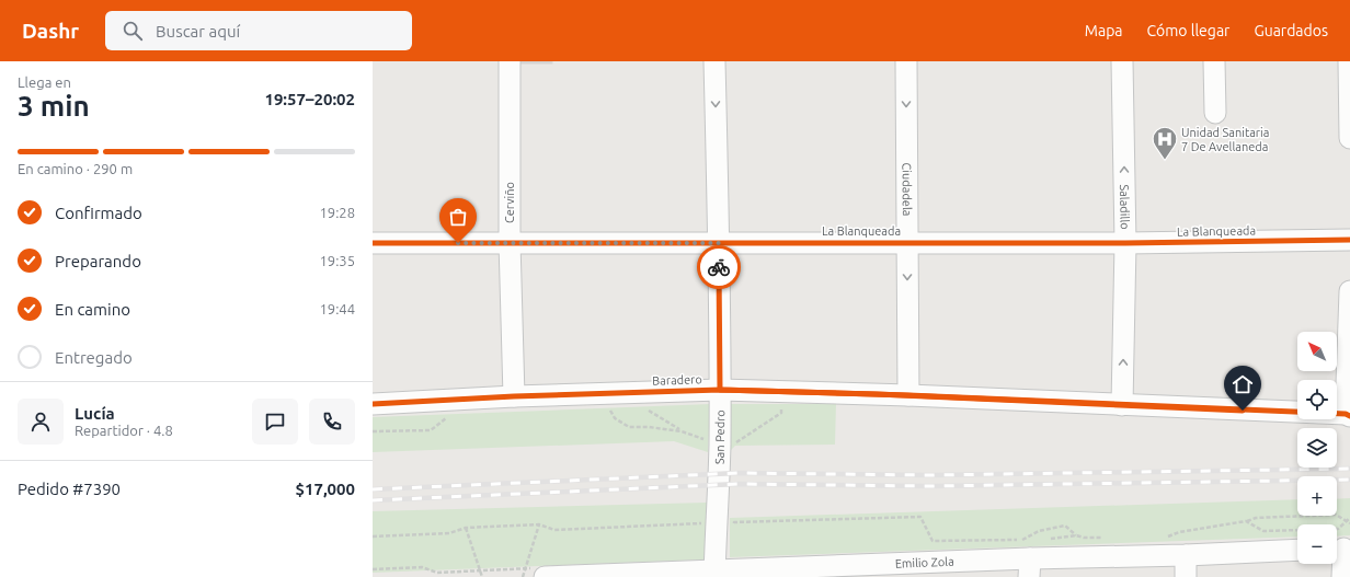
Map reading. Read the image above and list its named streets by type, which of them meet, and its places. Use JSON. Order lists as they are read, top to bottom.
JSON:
{
  "streets": {
    "street": [
      "Ciudadela",
      "Cerviño",
      "Saladillo",
      "La Blanqueada",
      "Baradero",
      "San Pedro",
      "Emilio Zola"
    ]
  },
  "crossings": [
    ["Ciudadela", "La Blanqueada"],
    ["Ciudadela", "Baradero"],
    ["Cerviño", "La Blanqueada"],
    ["Cerviño", "Baradero"],
    ["Saladillo", "La Blanqueada"],
    ["Saladillo", "Baradero"],
    ["La Blanqueada", "San Pedro"],
    ["Baradero", "San Pedro"],
    ["San Pedro", "Emilio Zola"]
  ],
  "one_way": ["Ciudadela", "Saladillo", "San Pedro"],
  "places": {
    "hospital": ["Unidad Sanitaria 7 De Avellaneda"]
  },
  "north": "top left",
  "page": {
    "header": "Dashr",
    "search": "Buscar aquí",
    "nav": ["Mapa", "Cómo llegar", "Guardados"],
    "heading": ["3 min", "Llega en", "19:57–20:02"],
    "panel": [
      "Lucía",
      "Repartidor · 4.8",
      "Pedido #7390",
      "$17,000"
    ],
    "bar": "En camino · 290 m",
    "list": [
      ["Confirmado", "19:28"],
      ["Preparando", "19:35"],
      ["En camino", "19:44"],
      "Entregado"
    ],
    "map_buttons": ["+", "−"]
  }
}
